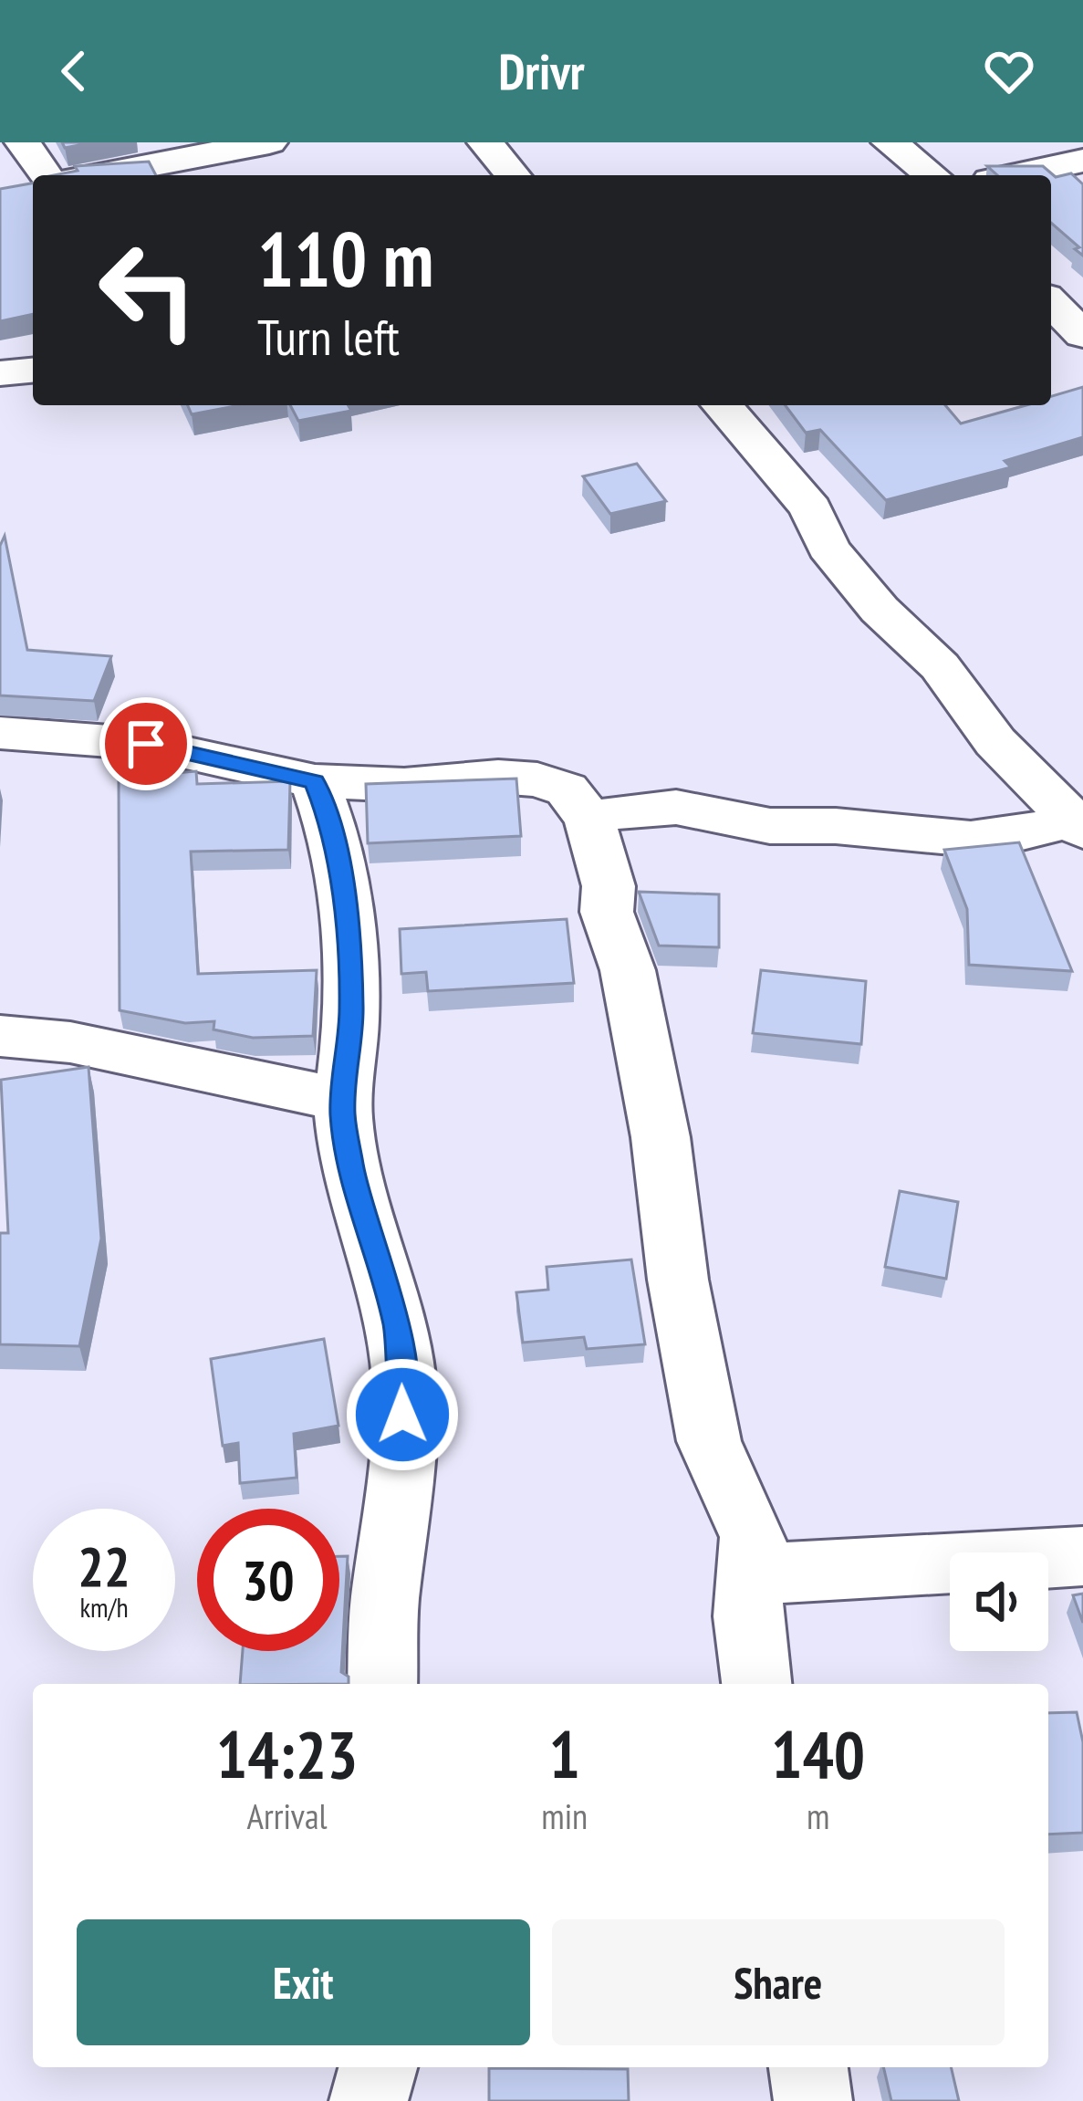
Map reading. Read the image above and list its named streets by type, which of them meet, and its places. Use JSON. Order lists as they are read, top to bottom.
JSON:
{
  "page": {
    "header": "Drivr",
    "turn": ["110 m", "Turn left"],
    "speed": "22 km/h",
    "limit": "30",
    "eta": [
      "14:23",
      "Arrival",
      "1",
      "min",
      "140",
      "m"
    ],
    "buttons": ["Exit", "Share"]
  }
}
